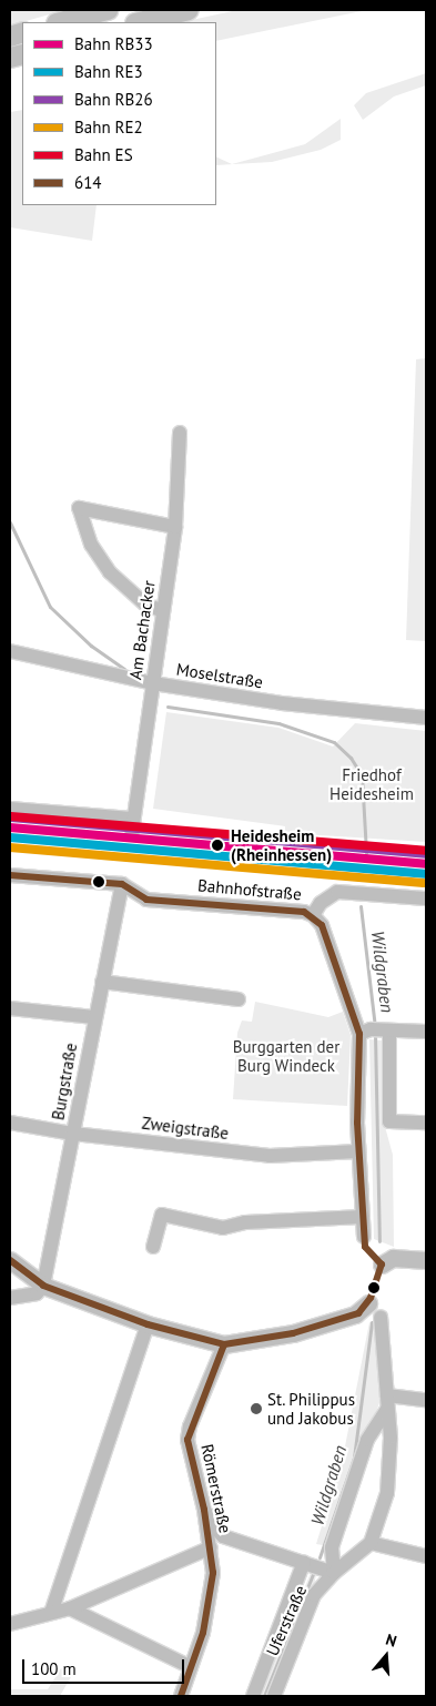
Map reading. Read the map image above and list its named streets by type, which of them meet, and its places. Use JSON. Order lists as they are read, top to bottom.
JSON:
{
  "streets": {
    "street": [
      "Am Bachacker",
      "Moselstraße",
      "Bahnhofstraße",
      "Burgstraße",
      "Zweigstraße",
      "Römerstraße",
      "Uferstraße"
    ]
  },
  "crossings": [
    ["Am Bachacker", "Moselstraße"],
    ["Bahnhofstraße", "Burgstraße"],
    ["Bahnhofstraße", "Zweigstraße"],
    ["Burgstraße", "Zweigstraße"]
  ],
  "water": ["Wildgraben"],
  "parks": ["Friedhof Heidesheim", "Burggarten der Burg Windeck"],
  "places": ["Heidesheim (Rheinhessen)", "St. Philippus und Jakobus"],
  "lines": [
    "rail line ES",
    "rail line RB26",
    "rail line RB33",
    "rail line RE3",
    "rail line RE2",
    "transit line 614"
  ],
  "legend": [
    "Bahn RB33",
    "Bahn RE3",
    "Bahn RB26",
    "Bahn RE2",
    "Bahn ES",
    "614"
  ],
  "scale_bar": "100 m",
  "north": "top"
}
